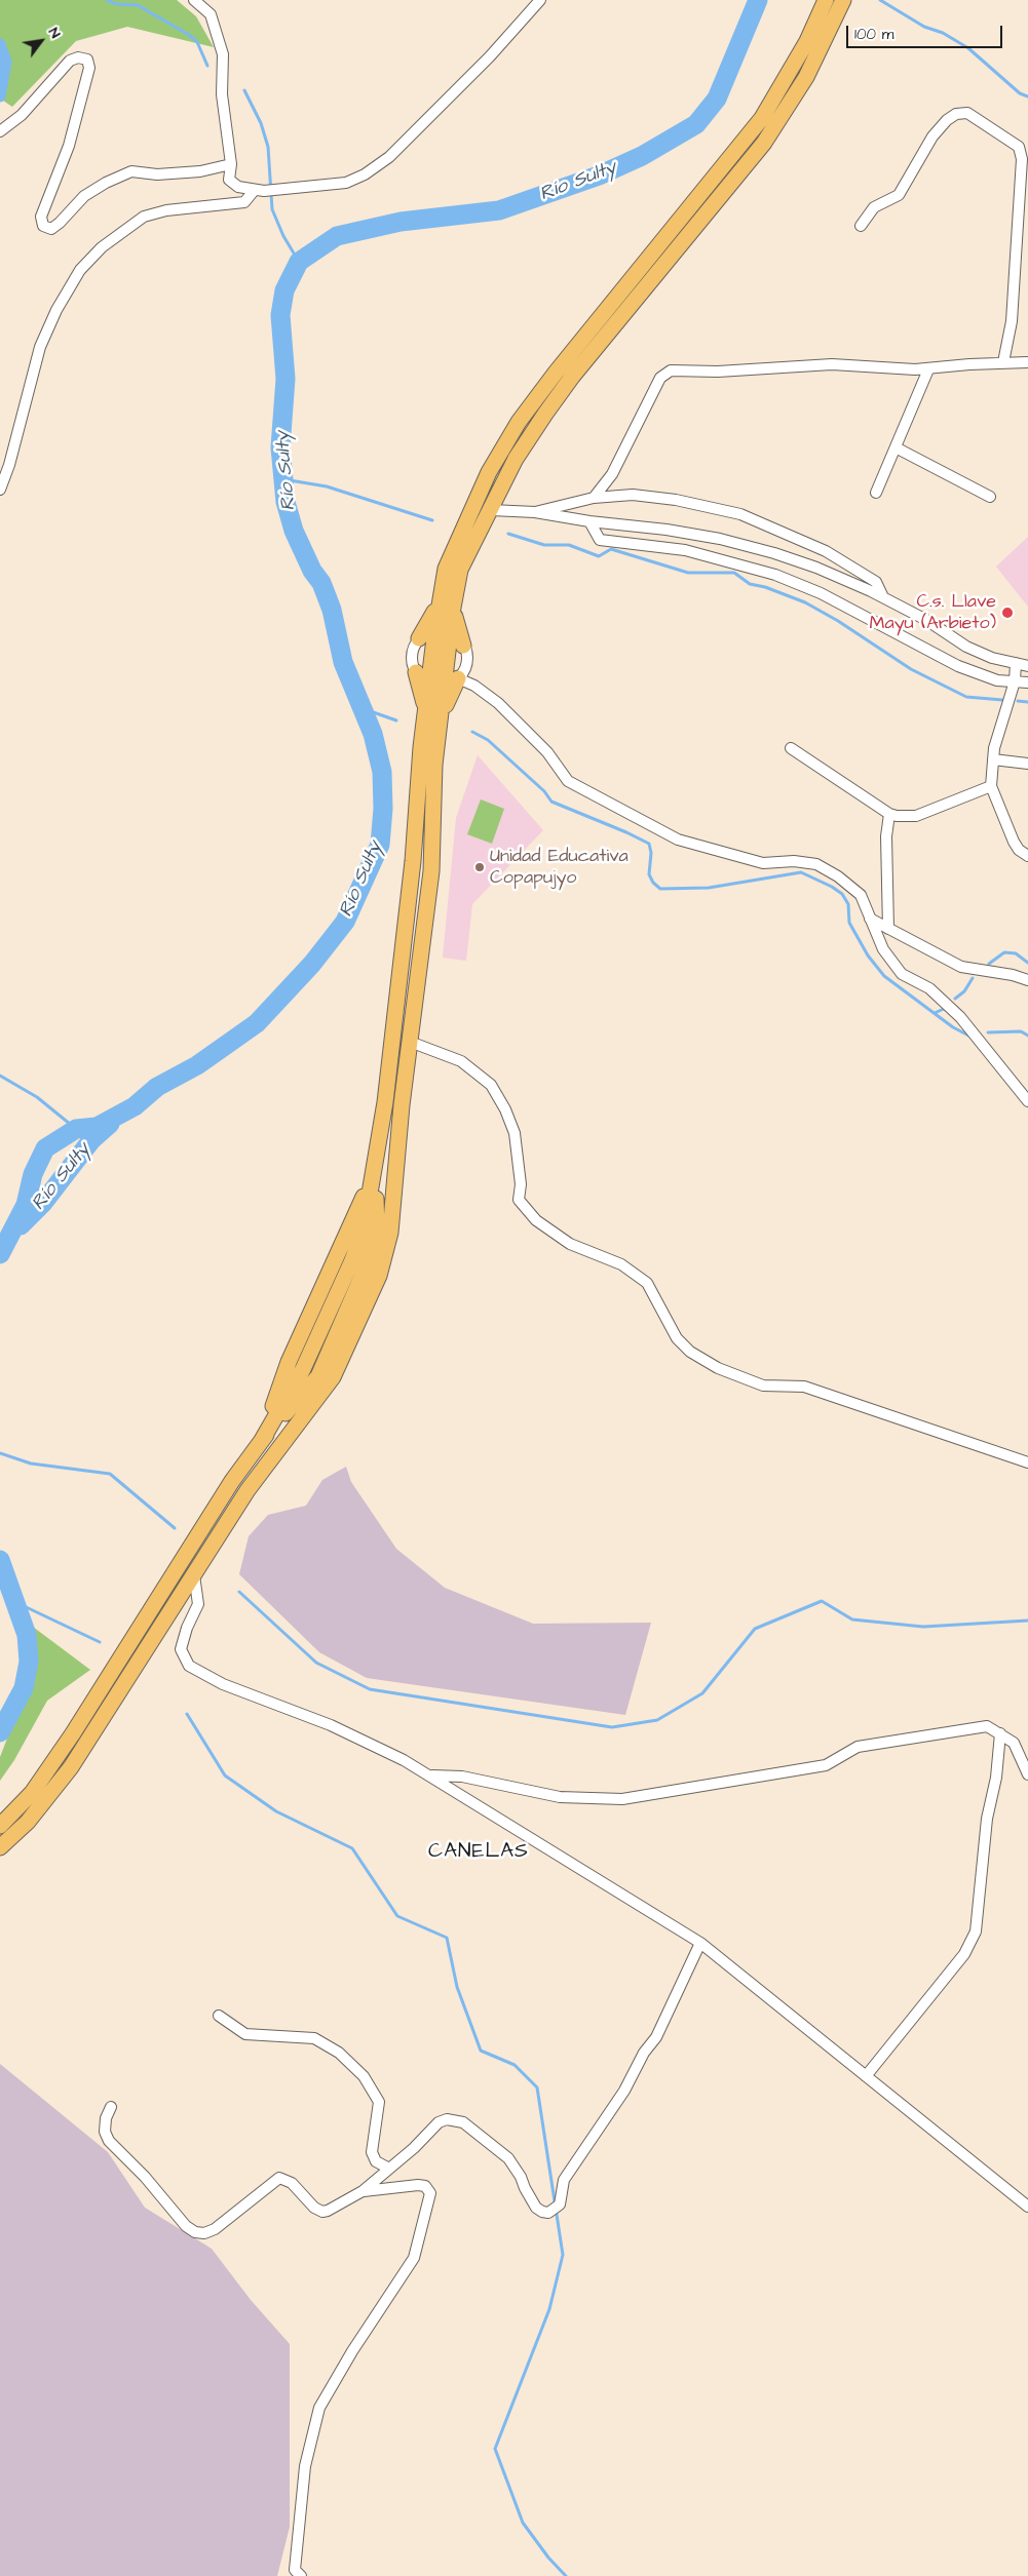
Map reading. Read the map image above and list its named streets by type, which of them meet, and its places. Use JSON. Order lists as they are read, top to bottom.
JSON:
{
  "districts": ["CANELAS"],
  "water": ["Río Sulty"],
  "places": ["C.s. Llave Mayu (Arbieto)", "Unidad Educativa Copapujyo"],
  "scale_bar": "100 m",
  "north": "top right"
}
